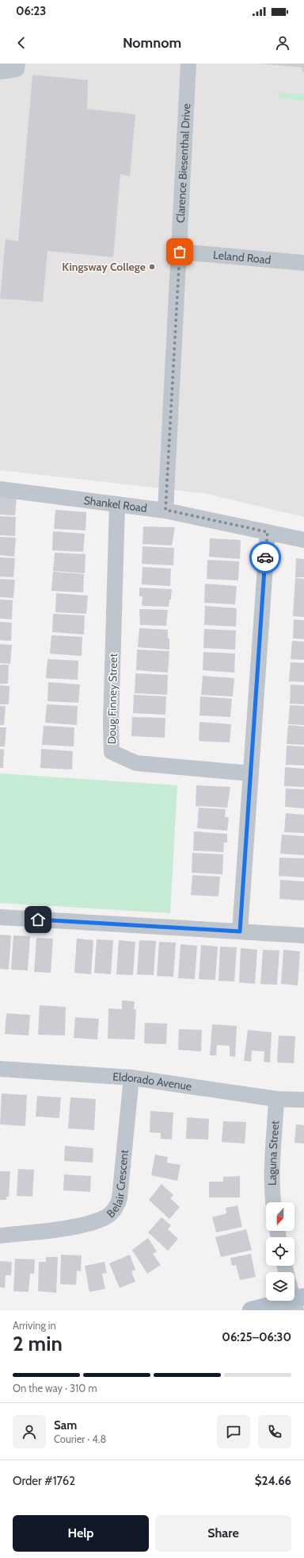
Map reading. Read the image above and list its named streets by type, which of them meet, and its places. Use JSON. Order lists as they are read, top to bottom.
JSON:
{
  "streets": {
    "street": [
      "Clarence Biesenthal Drive",
      "Leland Road",
      "Shankel Road",
      "Doug Finney Street",
      "Eldorado Avenue",
      "Laguna Street",
      "Belair Crescent"
    ]
  },
  "crossings": [
    ["Clarence Biesenthal Drive", "Leland Road"],
    ["Clarence Biesenthal Drive", "Shankel Road"],
    ["Shankel Road", "Doug Finney Street"],
    ["Eldorado Avenue", "Laguna Street"],
    ["Eldorado Avenue", "Belair Crescent"]
  ],
  "places": ["Kingsway College"],
  "north": "bottom",
  "page": {
    "status": "06:23",
    "header": "Nomnom",
    "heading": ["2 min", "Arriving in", "06:25–06:30"],
    "panel": [
      "Sam",
      "Courier · 4.8",
      "Order #1762",
      "$24.66"
    ],
    "bar": "On the way · 310 m",
    "buttons": ["Help", "Share"]
  }
}
